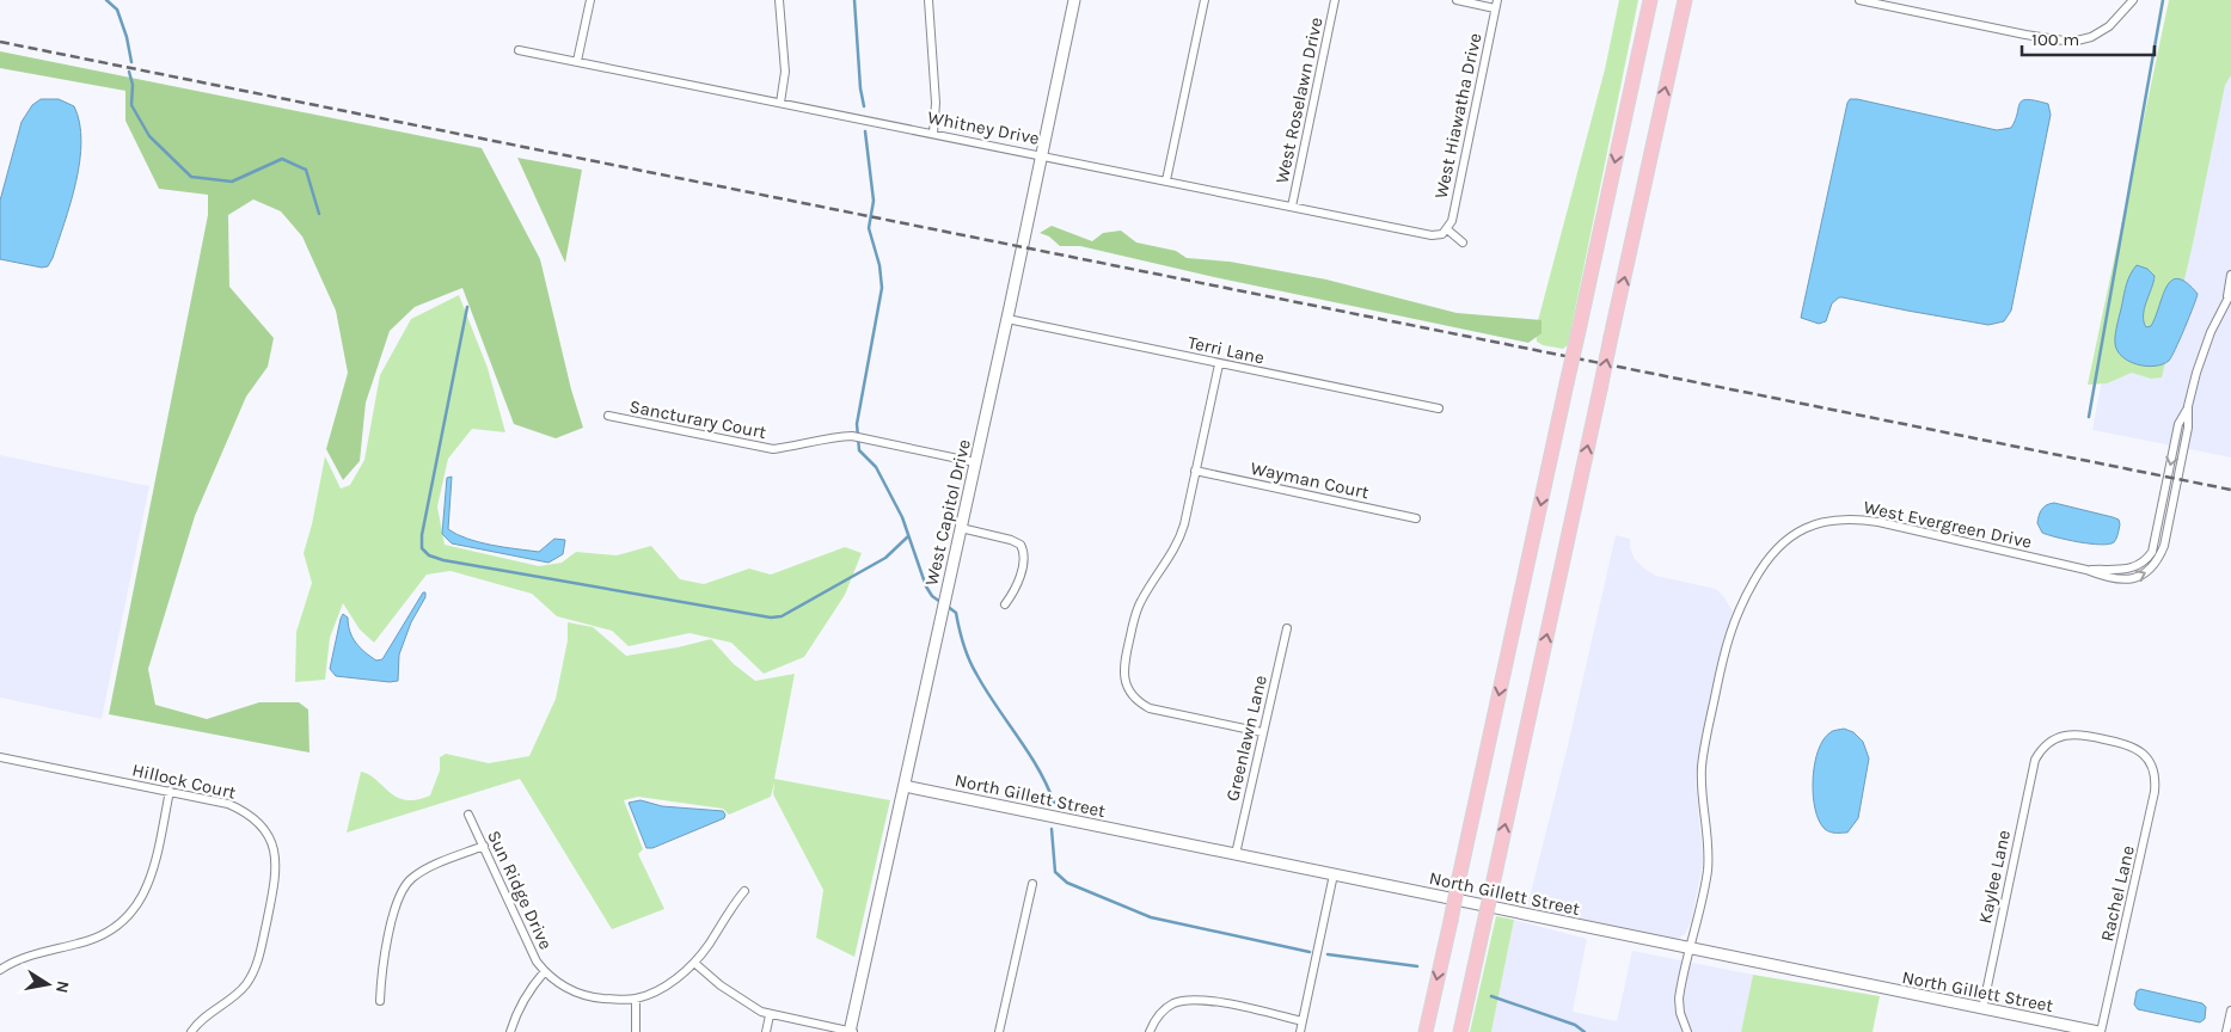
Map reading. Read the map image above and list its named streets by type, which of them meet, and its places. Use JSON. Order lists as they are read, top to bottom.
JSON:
{
  "streets": {
    "street": [
      "West Roselawn Drive",
      "West Hiawatha Drive",
      "Whitney Drive",
      "Terri Lane",
      "Sancturary Court",
      "Wayman Court",
      "West Capitol Drive",
      "West Evergreen Drive",
      "Greenlawn Lane",
      "Hillock Court",
      "North Gillett Street",
      "Kaylee Lane",
      "Sun Ridge Drive",
      "Rachel Lane"
    ]
  },
  "crossings": [
    ["West Roselawn Drive", "Whitney Drive"],
    ["West Hiawatha Drive", "Whitney Drive"],
    ["Whitney Drive", "West Capitol Drive"],
    ["Terri Lane", "West Capitol Drive"],
    ["Sancturary Court", "West Capitol Drive"],
    ["West Capitol Drive", "North Gillett Street"],
    ["West Evergreen Drive", "North Gillett Street"],
    ["Greenlawn Lane", "North Gillett Street"],
    ["North Gillett Street", "Kaylee Lane"],
    ["North Gillett Street", "Rachel Lane"],
    ["Kaylee Lane", "Rachel Lane"]
  ],
  "scale_bar": "100 m",
  "north": "right"
}
